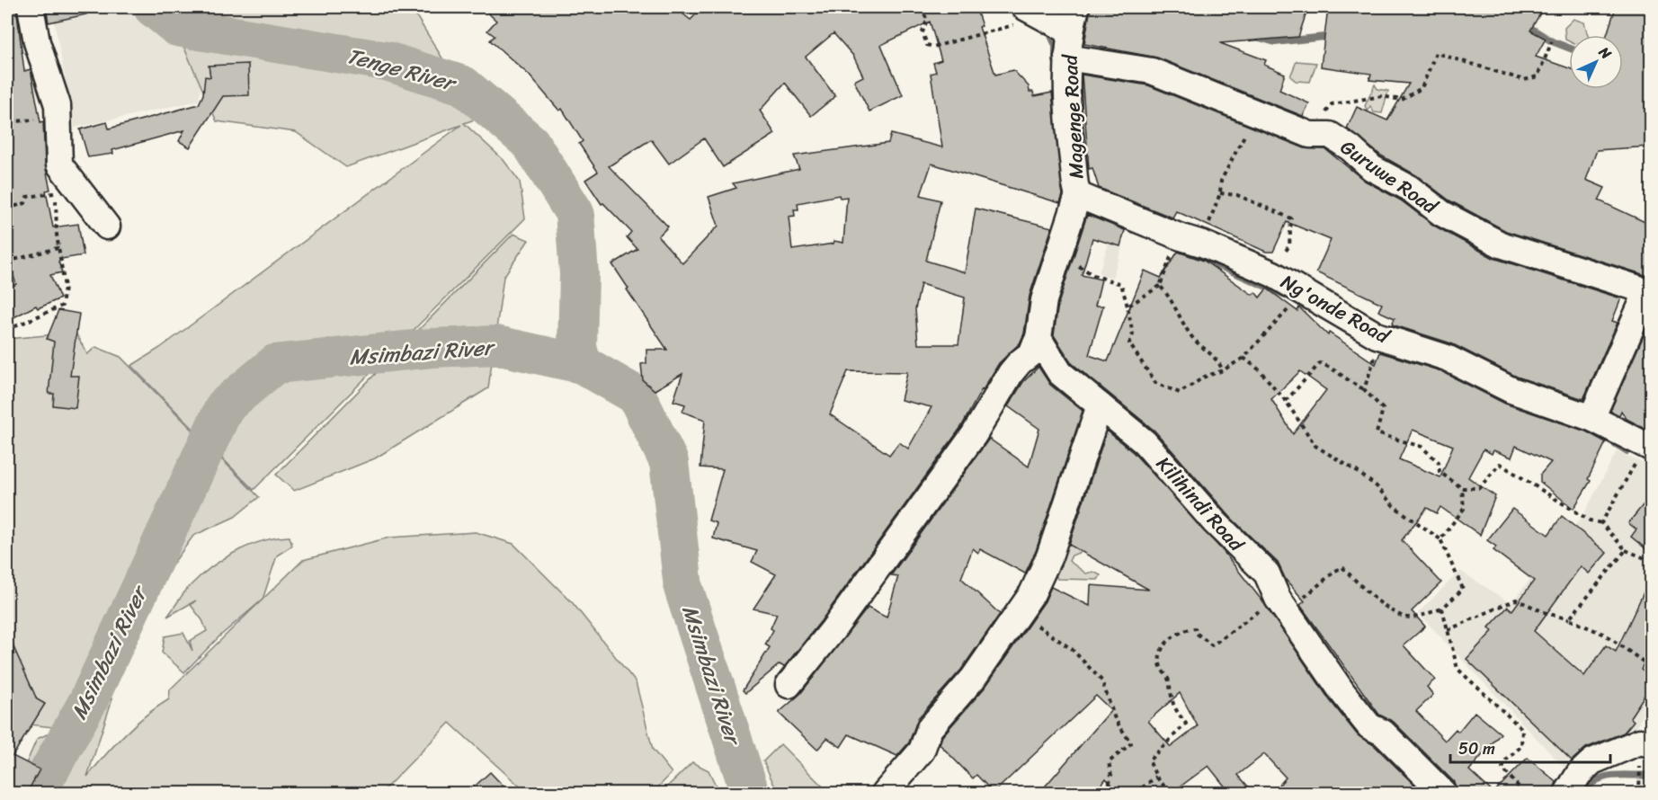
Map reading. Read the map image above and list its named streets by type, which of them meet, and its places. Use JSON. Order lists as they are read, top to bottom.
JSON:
{
  "streets": {
    "street": [
      "Magenge Road",
      "Guruwe Road",
      "Ng'onde Road",
      "Kilihindi Road"
    ]
  },
  "crossings": [
    ["Magenge Road", "Guruwe Road"],
    ["Magenge Road", "Ng'onde Road"],
    ["Guruwe Road", "Ng'onde Road"]
  ],
  "water": ["Tenge River", "Msimbazi River"],
  "scale_bar": "50 m",
  "north": "top right"
}
